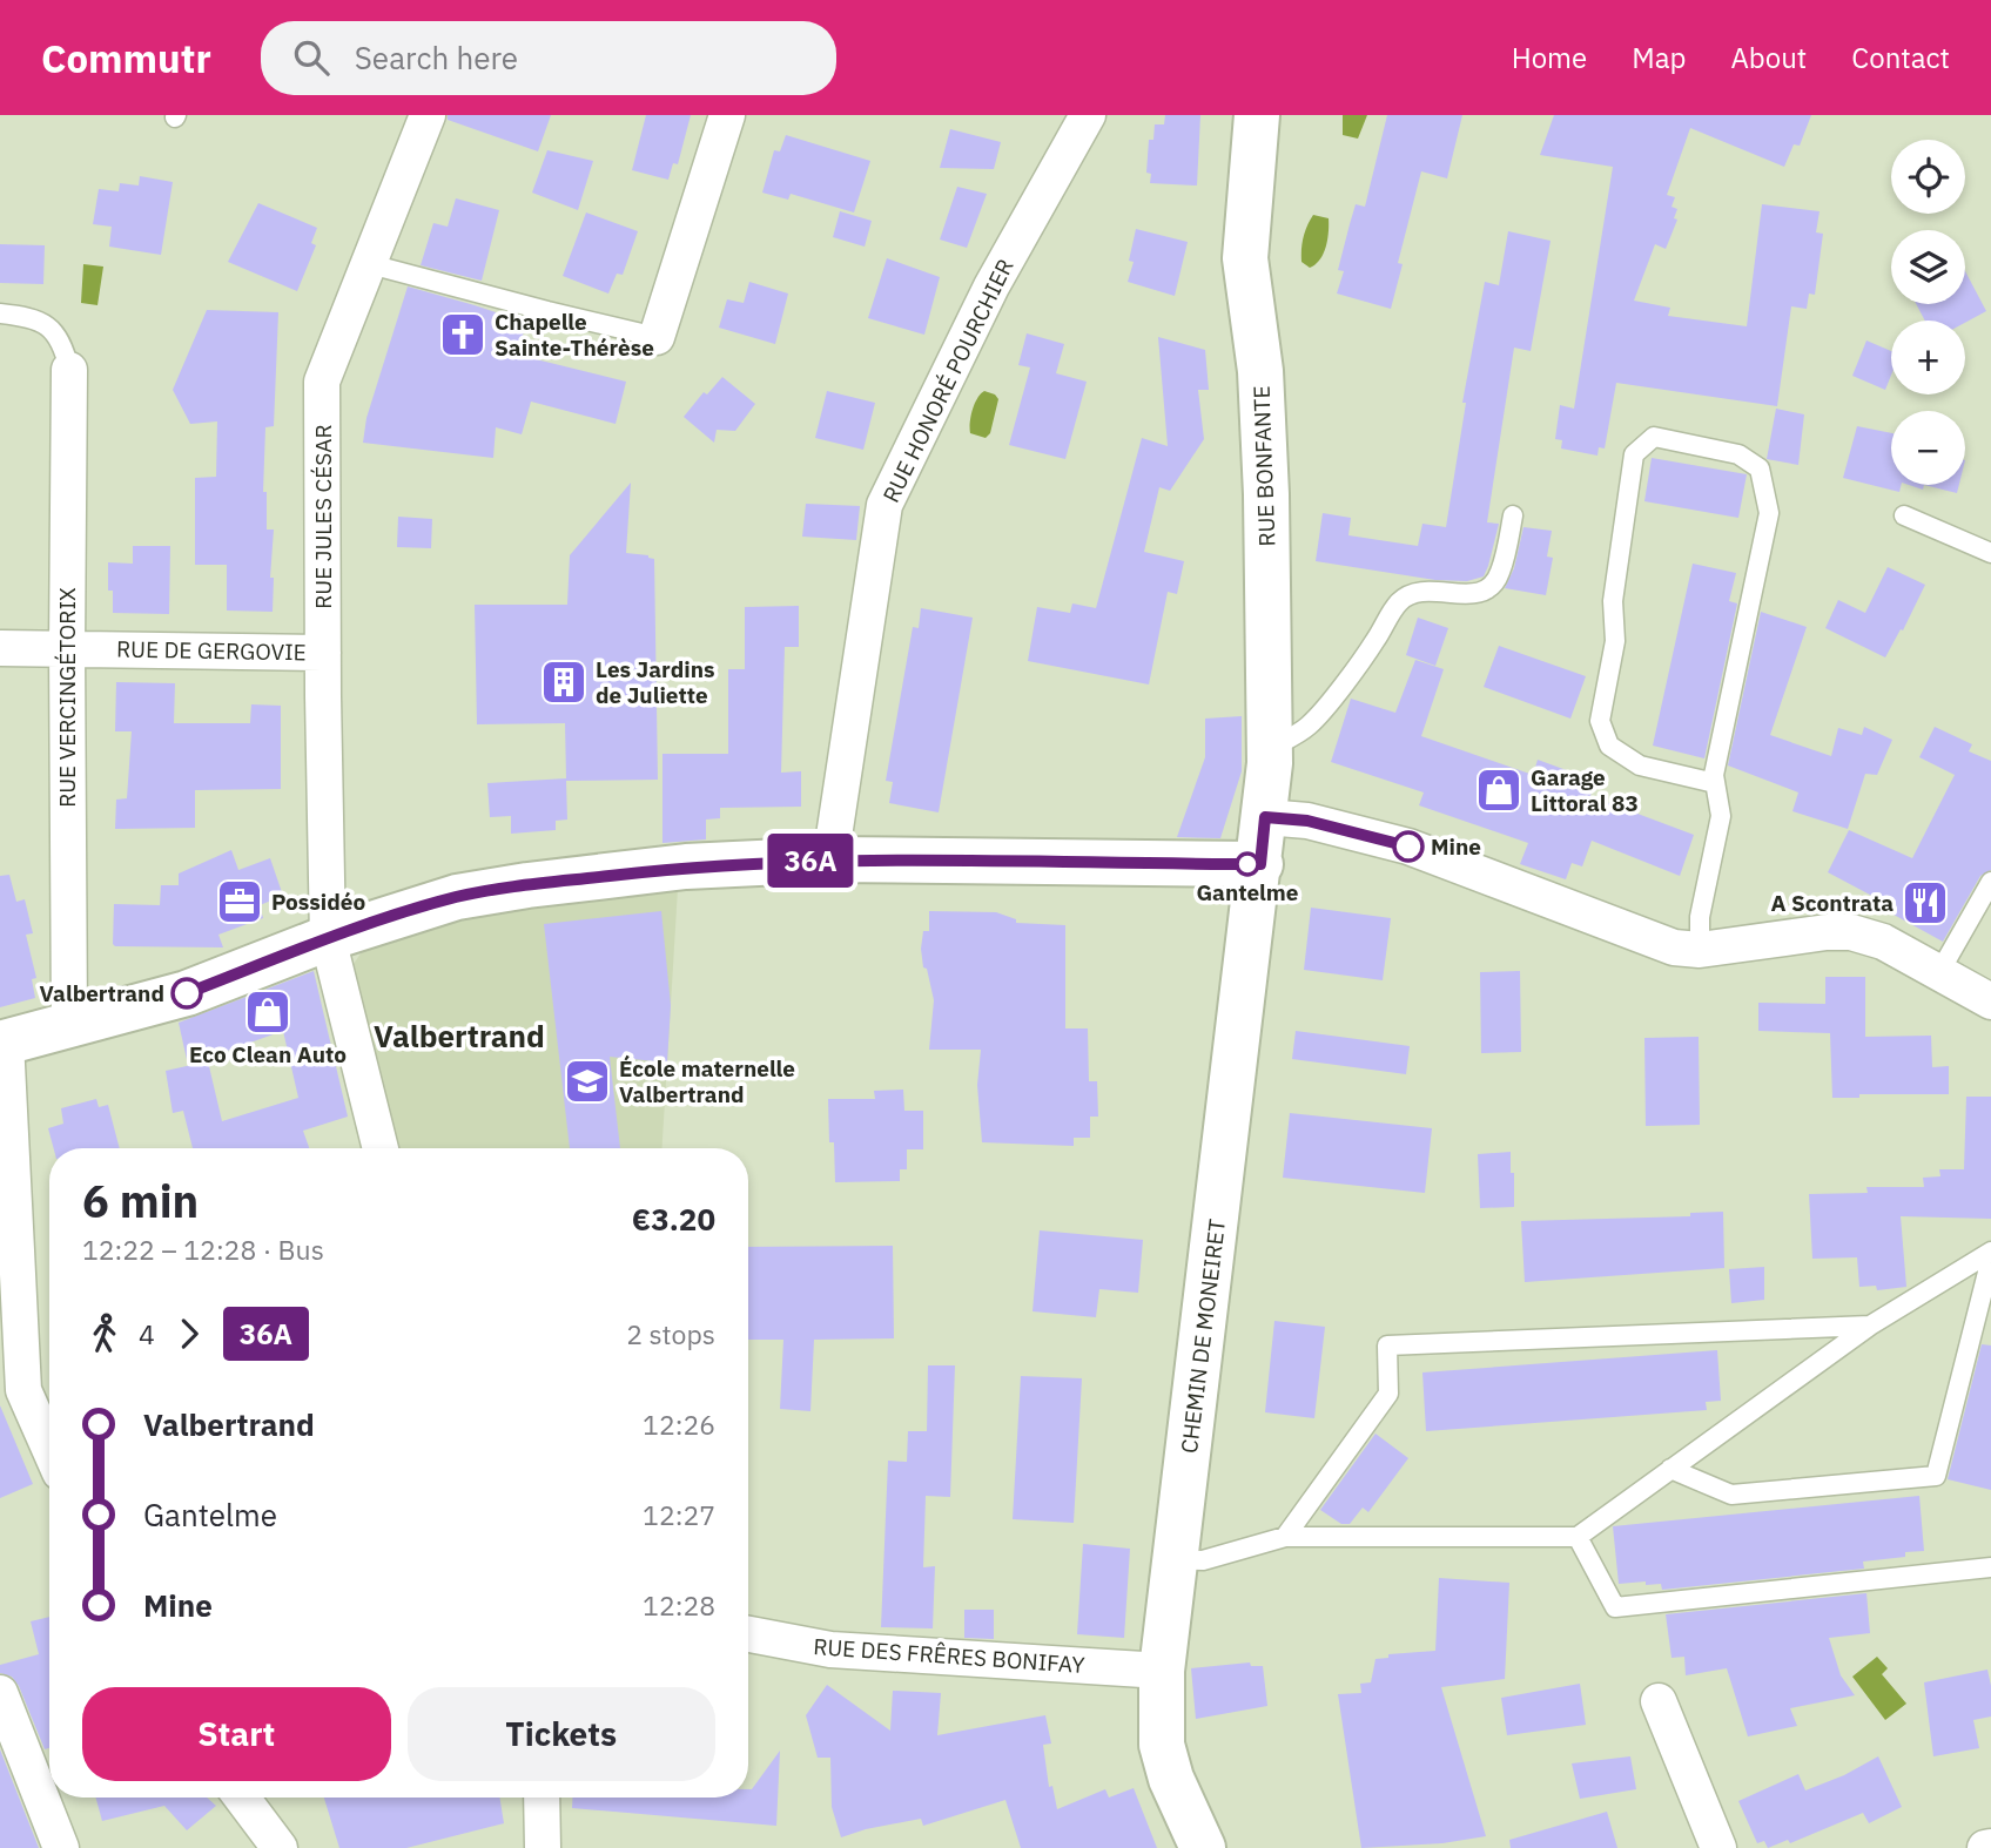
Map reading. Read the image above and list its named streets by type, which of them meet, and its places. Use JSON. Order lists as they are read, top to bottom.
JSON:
{
  "streets": {
    "main road": ["RUE BONFANTE", "CHEMIN DE MONEIRET"],
    "street": [
      "RUE HONORÉ POURCHIER",
      "RUE JULES CÉSAR",
      "RUE DE GERGOVIE",
      "RUE VERCINGÉTORIX",
      "RUE DES FRÊRES BONIFAY"
    ]
  },
  "crossings": [
    ["RUE BONFANTE", "CHEMIN DE MONEIRET"],
    ["RUE JULES CÉSAR", "RUE DE GERGOVIE"],
    ["RUE DE GERGOVIE", "RUE VERCINGÉTORIX"],
    ["CHEMIN DE MONEIRET", "RUE DES FRÊRES BONIFAY"]
  ],
  "districts": ["Valbertrand"],
  "places": {
    "church": ["Chapelle Sainte-Thérèse"],
    "building": ["Les Jardins de Juliette"],
    "shop": ["Garage Littoral 83", "Eco Clean Auto"],
    "other": ["Mine", "Gantelme", "Valbertrand"],
    "office": ["Possidéo"],
    "restaurant": ["A Scontrata"],
    "school or university": ["École maternelle Valbertrand"]
  },
  "lines": ["bus line 36A"],
  "page": {
    "header": "Commutr",
    "search": "Search here",
    "nav": [
      "Home",
      "Map",
      "About",
      "Contact"
    ],
    "on_map": "36A",
    "map_buttons": ["+", "−"],
    "heading": ["6 min", "12:22 – 12:28 · Bus", "€3.20"],
    "legs": ["4", "36A", "2 stops"],
    "list": [
      {
        "name": "Valbertrand",
        "value": "12:26"
      },
      {
        "name": "Gantelme",
        "value": "12:27"
      },
      {
        "name": "Mine",
        "value": "12:28"
      }
    ],
    "buttons": ["Start", "Tickets"]
  }
}
